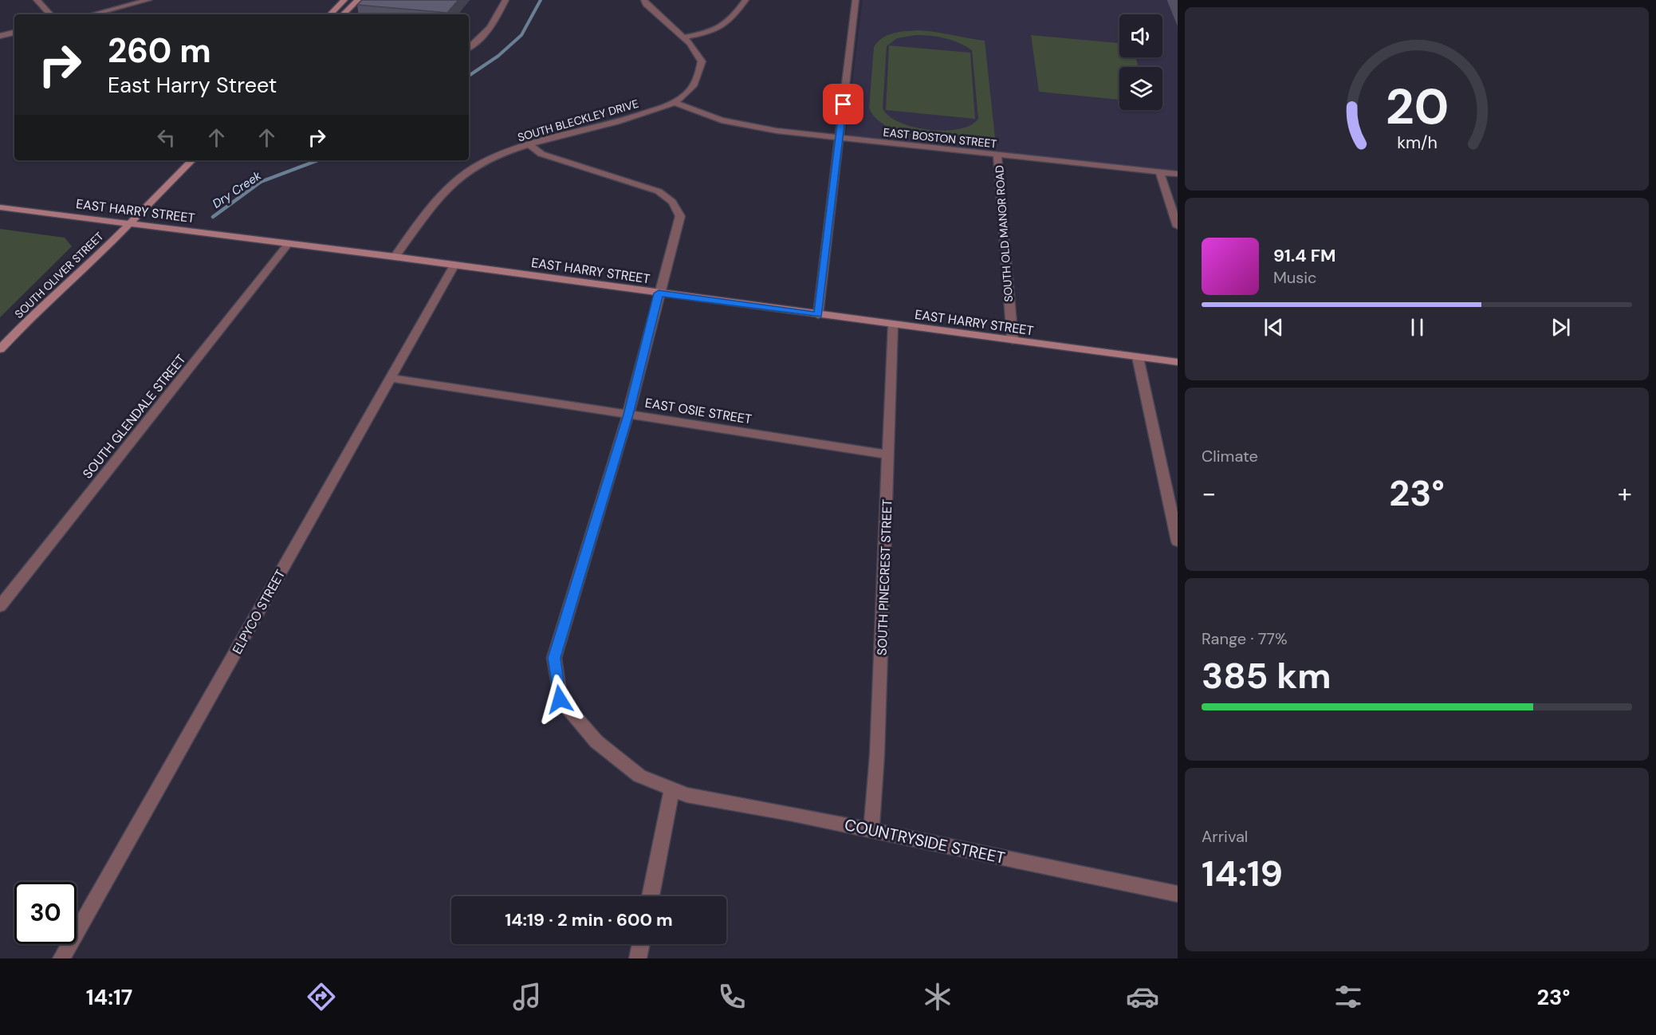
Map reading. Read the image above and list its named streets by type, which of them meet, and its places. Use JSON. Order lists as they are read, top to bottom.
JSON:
{
  "streets": {
    "main road": ["EAST HARRY STREET", "SOUTH OLIVER STREET"],
    "street": [
      "SOUTH BLECKLEY DRIVE",
      "EAST BOSTON STREET",
      "SOUTH OLD MANOR ROAD",
      "EAST OSIE STREET",
      "SOUTH GLENDALE STREET",
      "SOUTH PINECREST STREET",
      "ELPYCO STREET",
      "COUNTRYSIDE STREET"
    ]
  },
  "crossings": [
    ["SOUTH BLECKLEY DRIVE", "EAST BOSTON STREET"],
    ["SOUTH BLECKLEY DRIVE", "EAST HARRY STREET"],
    ["SOUTH BLECKLEY DRIVE", "COUNTRYSIDE STREET"],
    ["EAST BOSTON STREET", "SOUTH OLD MANOR ROAD"],
    ["EAST HARRY STREET", "SOUTH OLD MANOR ROAD"],
    ["EAST HARRY STREET", "SOUTH OLIVER STREET"],
    ["EAST HARRY STREET", "SOUTH GLENDALE STREET"],
    ["EAST HARRY STREET", "SOUTH PINECREST STREET"],
    ["EAST HARRY STREET", "ELPYCO STREET"],
    ["EAST HARRY STREET", "COUNTRYSIDE STREET"],
    ["EAST OSIE STREET", "SOUTH PINECREST STREET"],
    ["EAST OSIE STREET", "ELPYCO STREET"],
    ["EAST OSIE STREET", "COUNTRYSIDE STREET"],
    ["SOUTH PINECREST STREET", "COUNTRYSIDE STREET"]
  ],
  "water": ["Dry Creek"],
  "page": {
    "turn": ["260 m", "East Harry Street"],
    "song": ["91.4 FM", "Music"],
    "tile": [
      "Climate",
      ["Range · 77%", "385 km"],
      ["Arrival", "14:19"]
    ],
    "heat": ["−", "23°", "+"],
    "limit": "30",
    "trip": "14:19 · 2 min · 600 m",
    "tabs": ["14:17", "23°"],
    "gauge": ["20", "km/h"]
  }
}
